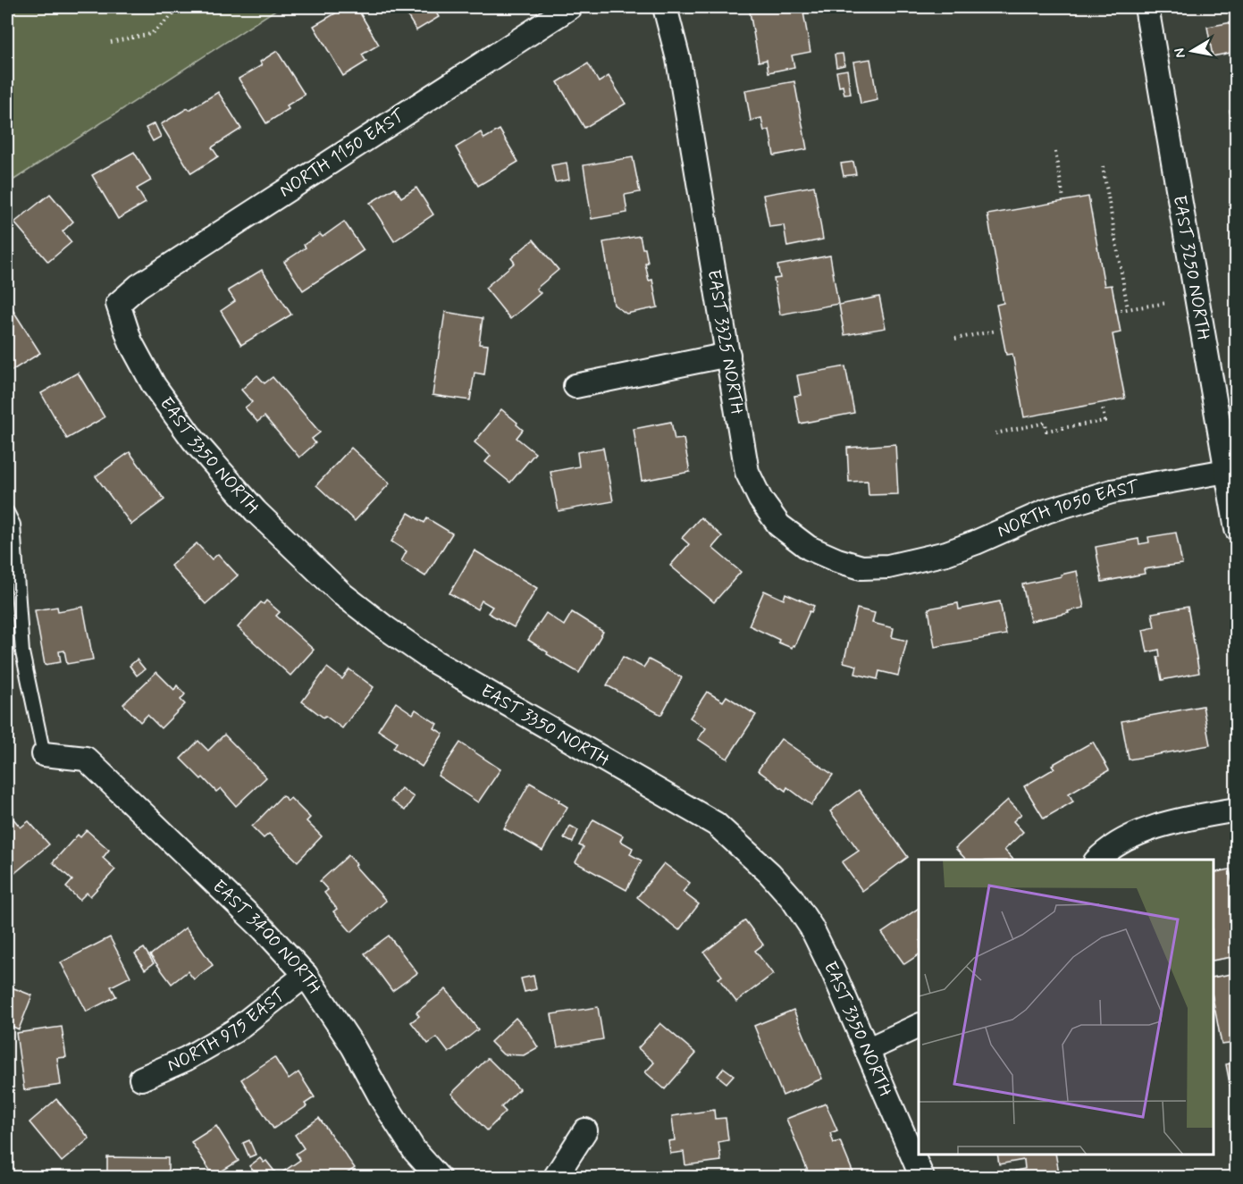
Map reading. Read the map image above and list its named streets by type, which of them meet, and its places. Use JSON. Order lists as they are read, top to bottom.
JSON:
{
  "streets": {
    "street": [
      "NORTH 1150 EAST",
      "EAST 3250 NORTH",
      "EAST 3325 NORTH",
      "EAST 3350 NORTH",
      "NORTH 1050 EAST",
      "EAST 3400 NORTH",
      "NORTH 975 EAST"
    ]
  },
  "crossings": [
    ["NORTH 1150 EAST", "EAST 3350 NORTH"],
    ["EAST 3250 NORTH", "NORTH 1050 EAST"],
    ["EAST 3325 NORTH", "NORTH 1050 EAST"],
    ["EAST 3400 NORTH", "NORTH 975 EAST"]
  ],
  "north": "left"
}
